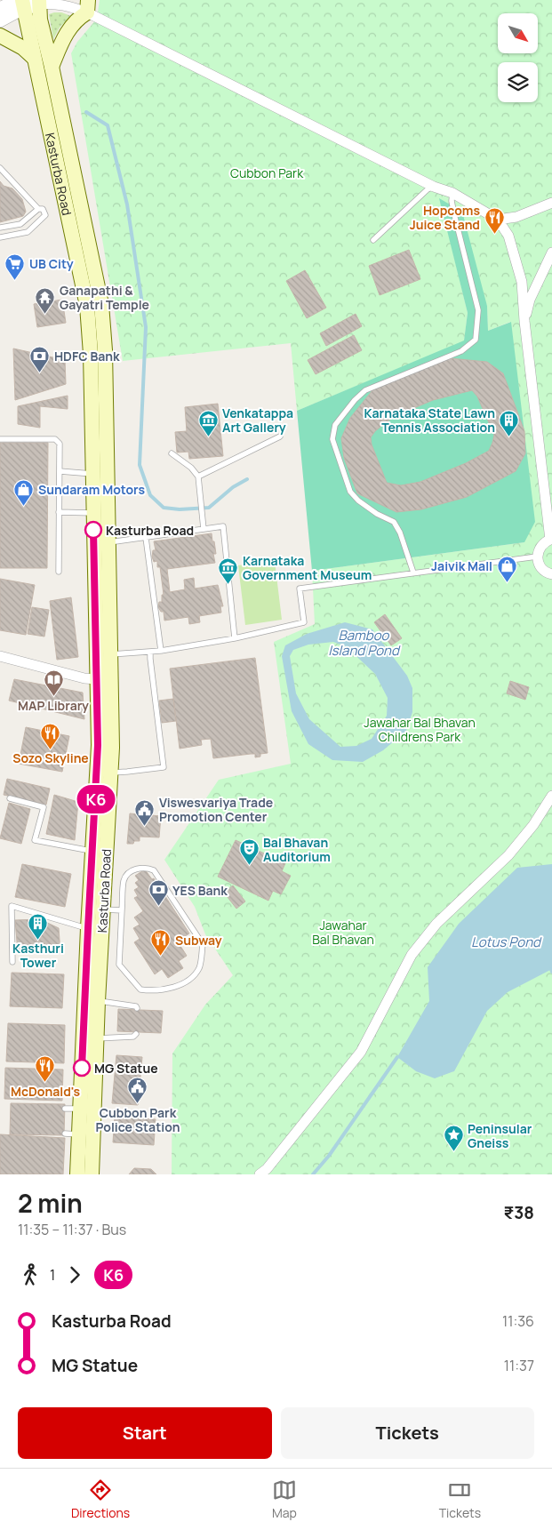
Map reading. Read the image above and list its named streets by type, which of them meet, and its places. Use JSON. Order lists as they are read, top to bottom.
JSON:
{
  "streets": {
    "main road": ["Kasturba Road"]
  },
  "water": ["Bamboo Island Pond", "Lotus Pond"],
  "parks": ["Cubbon Park", "Jawahar Bal Bhavan Childrens Park", "Jawahar Bal Bhavan"],
  "places": {
    "restaurant": [
      "Hopcoms Juice Stand",
      "Sozo Skyline",
      "Subway",
      "McDonald's"
    ],
    "supermarket": ["UB City"],
    "temple": ["Ganapathi & Gayatri Temple"],
    "bank": ["HDFC Bank", "YES Bank"],
    "museum": ["Venkatappa Art Gallery", "Karnataka Government Museum"],
    "building": ["Karnataka State Lawn Tennis Association", "Kasthuri Tower"],
    "shop": ["Sundaram Motors", "Jaivik Mall"],
    "other": ["Kasturba Road", "MG Statue"],
    "library": ["MAP Library"],
    "public building": ["Viswesvariya Trade Promotion Center", "Cubbon Park Police Station"],
    "theatre": ["Bal Bhavan Auditorium"],
    "place": ["Peninsular Gneiss"]
  },
  "lines": ["bus line K6"],
  "north": "bottom right",
  "page": {
    "on_map": "K6",
    "heading": ["2 min", "11:35 – 11:37 · Bus", "₹38"],
    "legs": ["1", "K6"],
    "list": [
      {
        "name": "Kasturba Road",
        "value": "11:36"
      },
      {
        "name": "MG Statue",
        "value": "11:37"
      }
    ],
    "buttons": ["Start", "Tickets"],
    "tabs": ["Directions", "Map", "Tickets"]
  }
}
